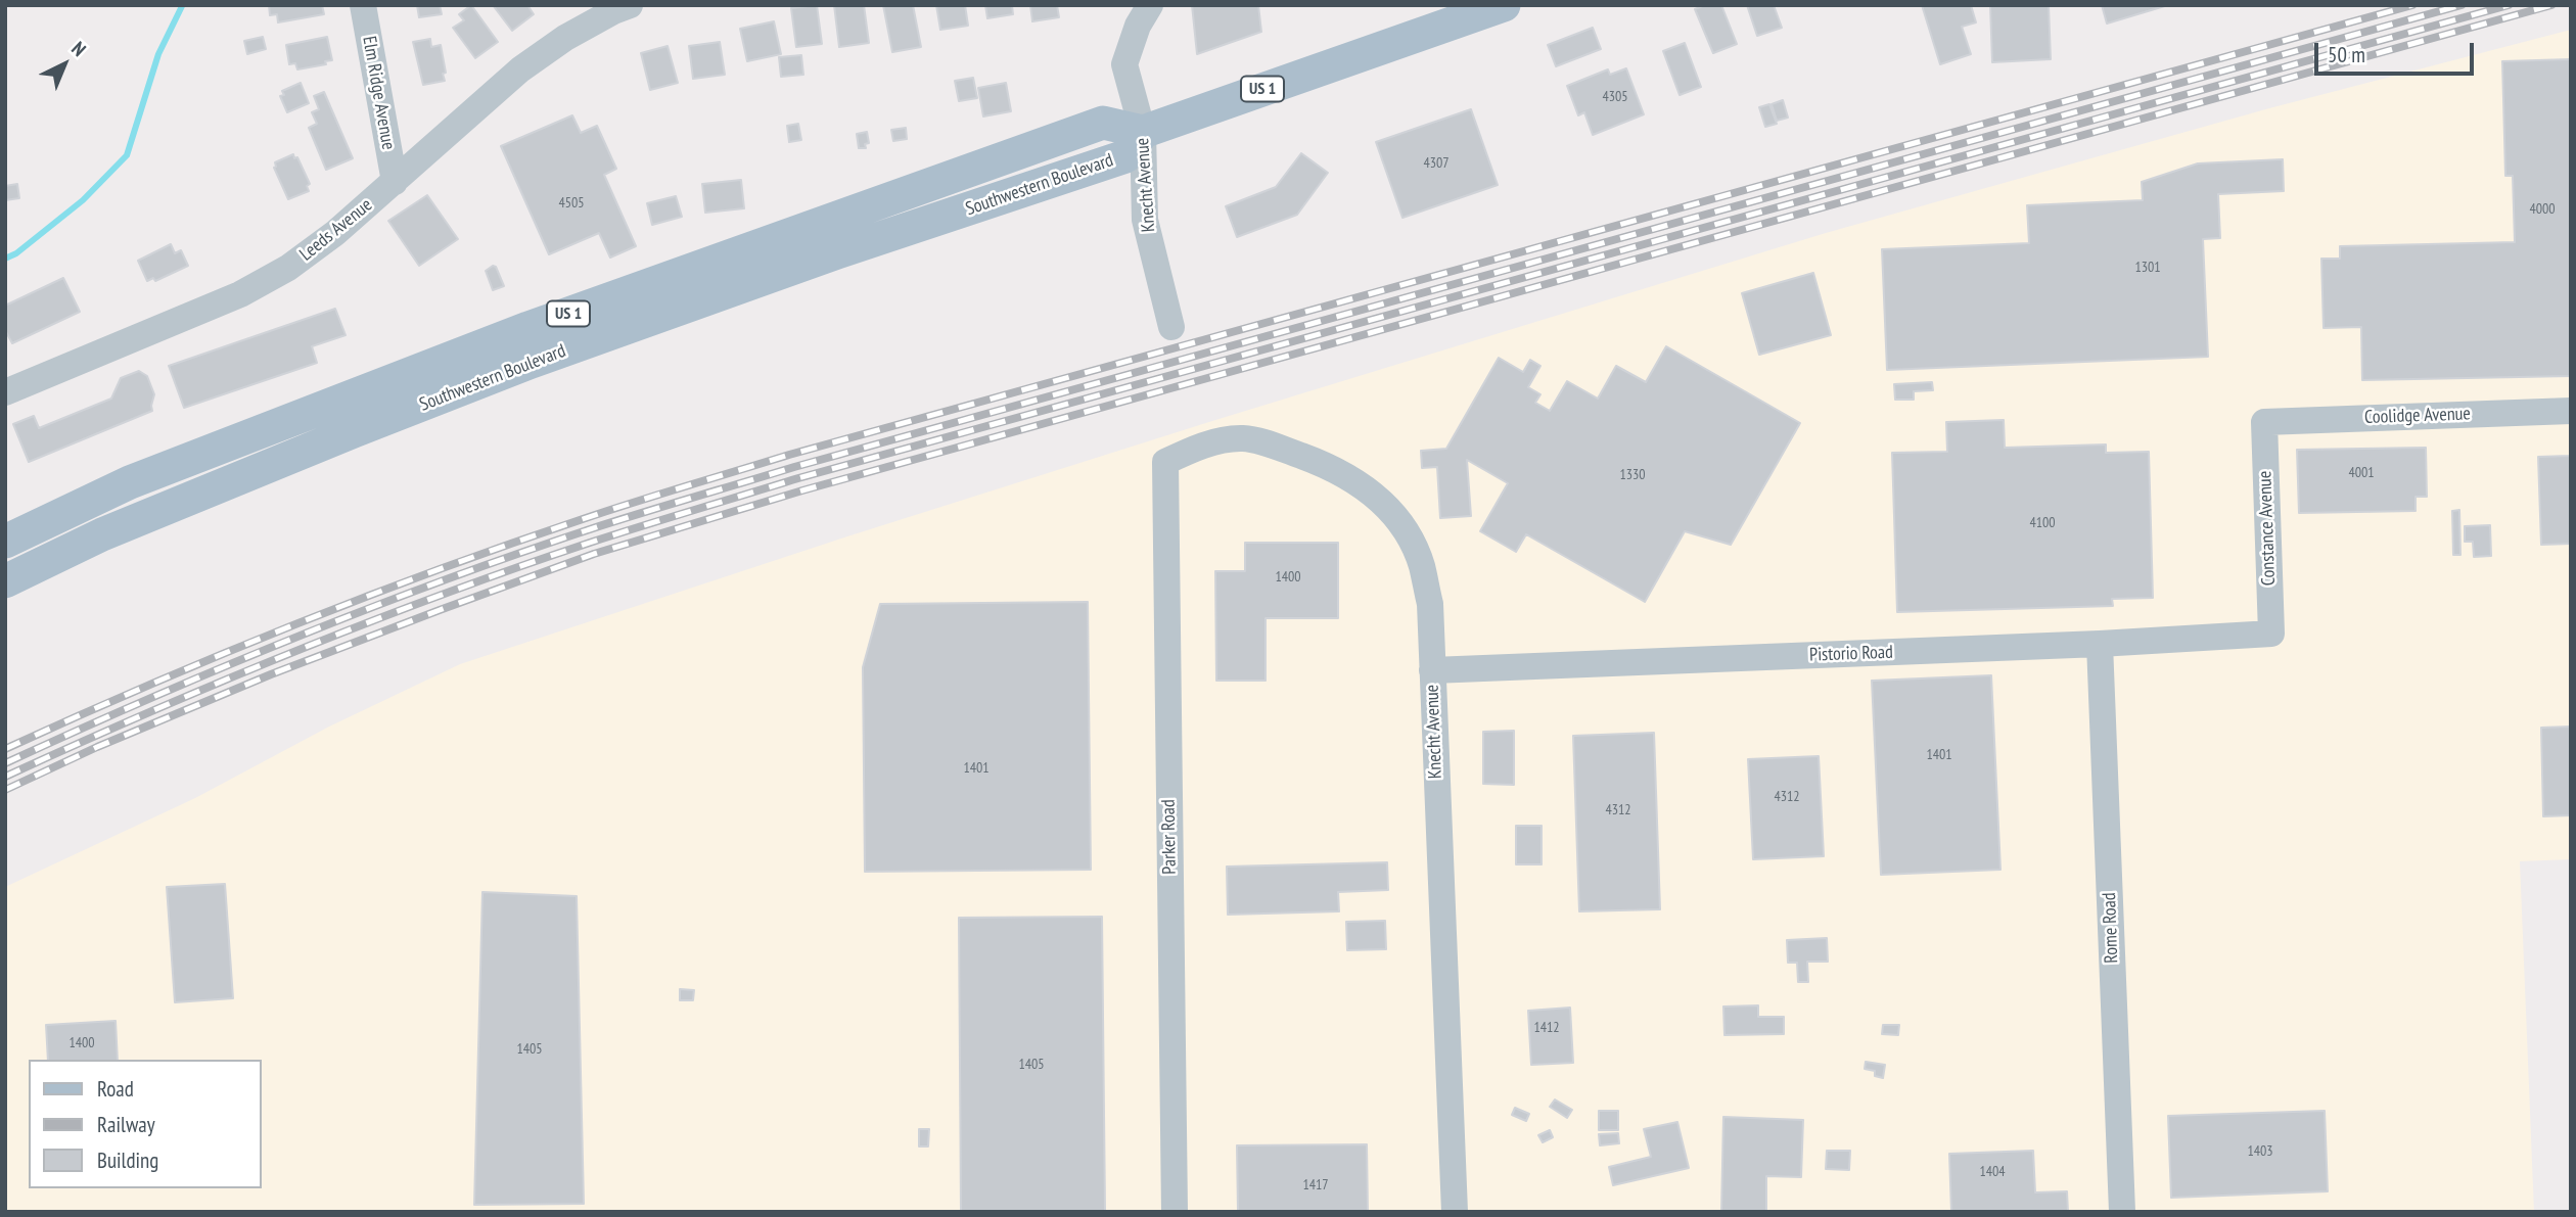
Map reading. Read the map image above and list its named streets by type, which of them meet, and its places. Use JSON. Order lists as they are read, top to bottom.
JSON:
{
  "streets": {
    "main road": ["US 1", "Southwestern Boulevard"],
    "street": [
      "Elm Ridge Avenue",
      "Knecht Avenue",
      "Leeds Avenue",
      "Coolidge Avenue",
      "Constance Avenue",
      "Pistorio Road",
      "Parker Road",
      "Rome Road"
    ]
  },
  "crossings": [
    ["Elm Ridge Avenue", "Leeds Avenue"],
    ["Southwestern Boulevard", "Knecht Avenue"],
    ["Knecht Avenue", "Pistorio Road"],
    ["Knecht Avenue", "Parker Road"],
    ["Coolidge Avenue", "Constance Avenue"],
    ["Constance Avenue", "Pistorio Road"],
    ["Pistorio Road", "Rome Road"]
  ],
  "house_numbers": [
    "4305",
    "4307",
    "4505",
    "4000",
    "1301",
    "4001",
    "1330",
    "4100",
    "1400",
    "1401",
    "1401",
    "4312",
    "4312",
    "1412",
    "1400",
    "1405",
    "1405",
    "1403",
    "1404",
    "1417"
  ],
  "legend": ["Road", "Railway", "Building"],
  "scale_bar": "50 m",
  "north": "top right"
}
